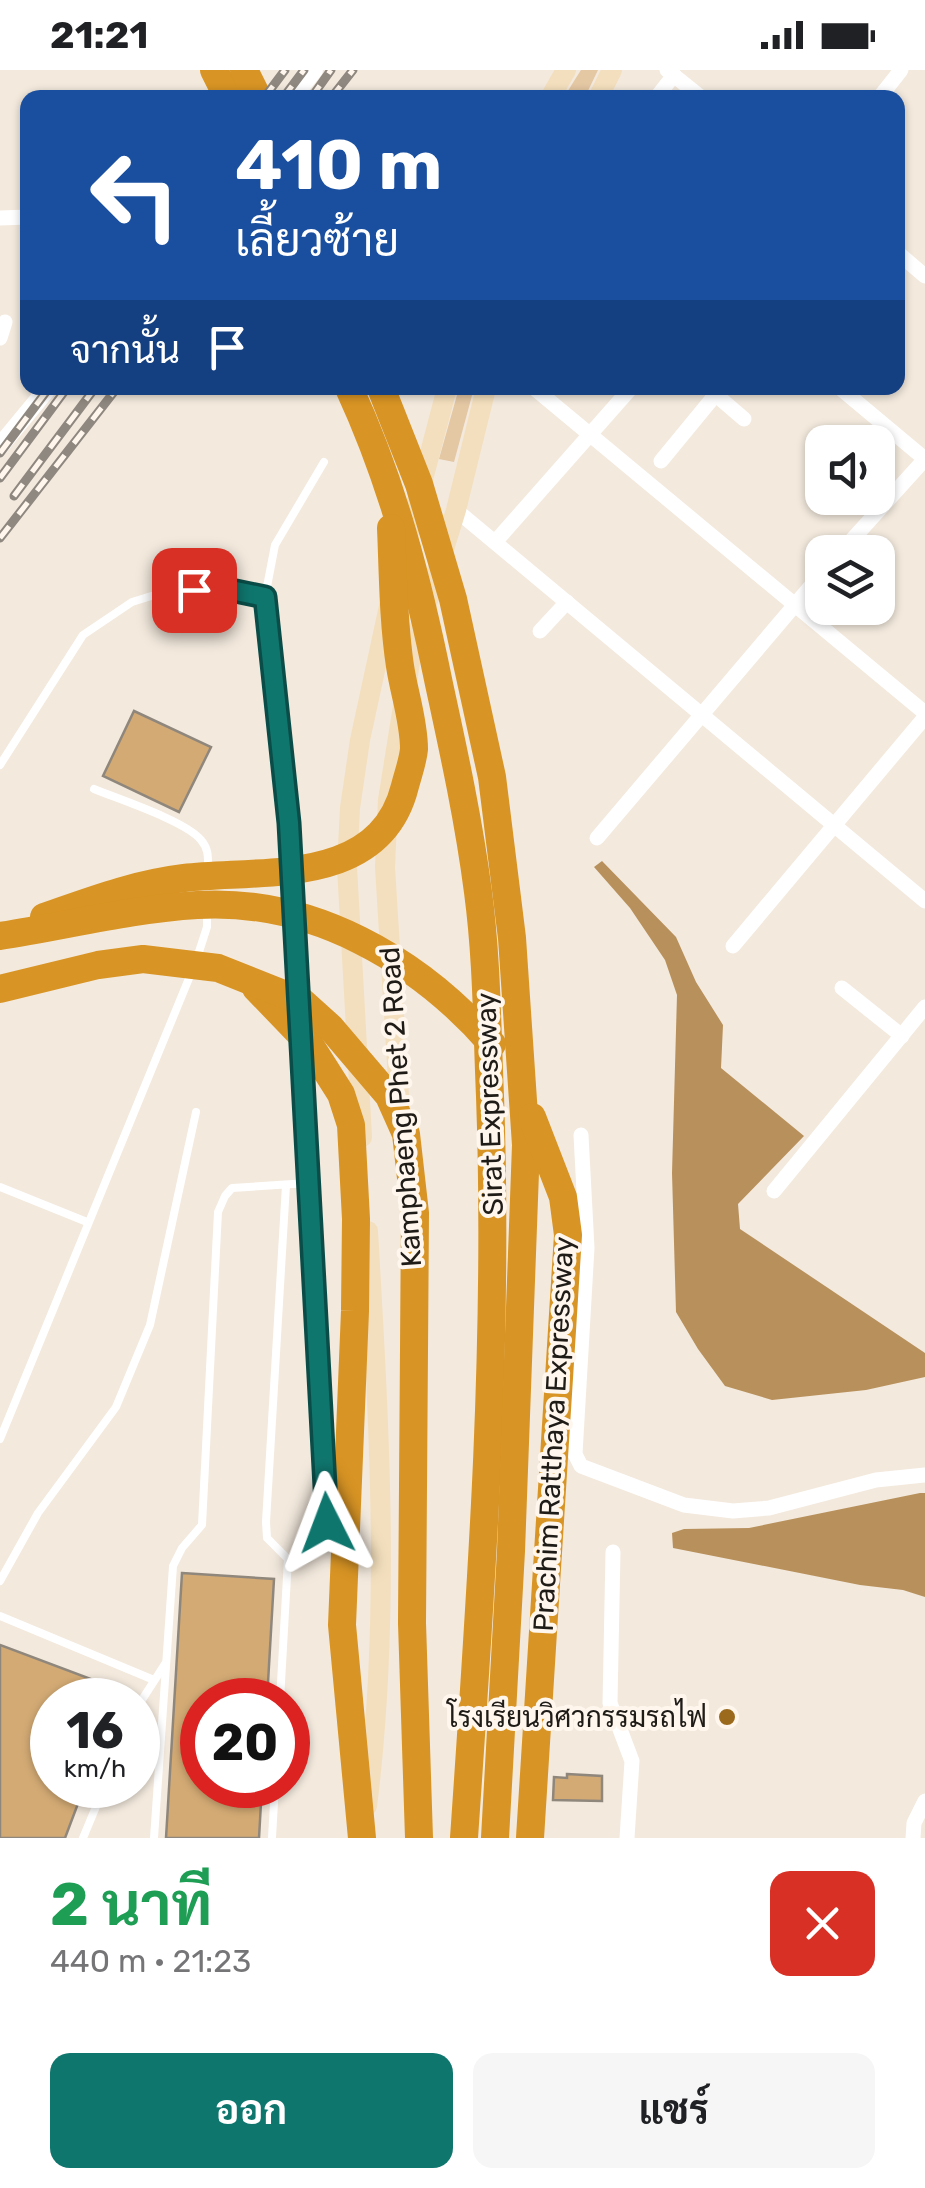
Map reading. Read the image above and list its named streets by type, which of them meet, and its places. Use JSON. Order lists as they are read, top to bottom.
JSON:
{
  "streets": {
    "highway": ["Sirat Expressway", "Prachim Ratthaya Expressway"],
    "main road": ["Kamphaeng Phet 2 Road"]
  },
  "places": ["โรงเรียนวิศวกรรมรถไฟ"],
  "page": {
    "status": "21:21",
    "turn": ["410 m", "เลี้ยวซ้าย"],
    "then": "จากนั้น",
    "speed": "16 km/h",
    "limit": "20",
    "heading": ["2 นาที", "440 m · 21:23"],
    "buttons": ["ออก", "แชร์"]
  }
}
